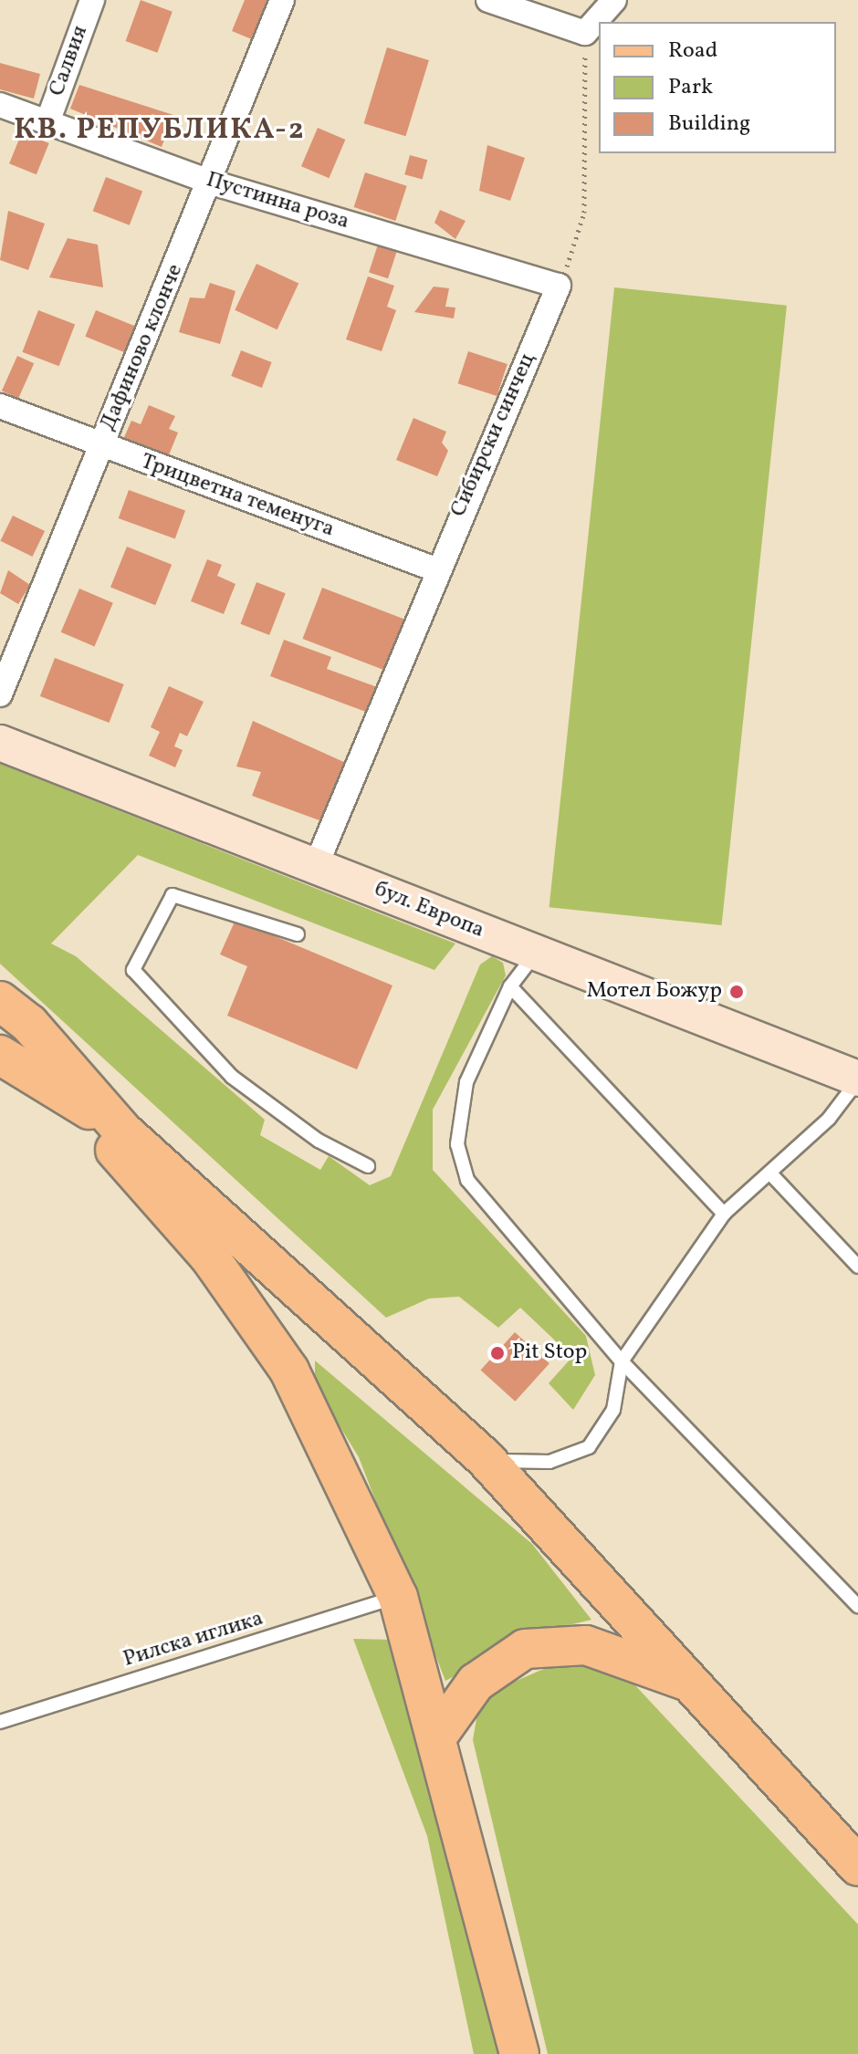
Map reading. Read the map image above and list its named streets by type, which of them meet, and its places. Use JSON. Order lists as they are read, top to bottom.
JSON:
{
  "streets": {
    "street": [
      "Салвия",
      "Пустинна роза",
      "Дафиново клонче",
      "Сибирски синчец",
      "Трицветна теменуга",
      "бул. Европа"
    ],
    "lane": ["Рилска иглика"]
  },
  "crossings": [
    ["Салвия", "Пустинна роза"],
    ["Пустинна роза", "Дафиново клонче"],
    ["Пустинна роза", "Сибирски синчец"],
    ["Дафиново клонче", "Трицветна теменуга"],
    ["Сибирски синчец", "Трицветна теменуга"],
    ["Сибирски синчец", "бул. Европа"]
  ],
  "districts": ["КВ. РЕПУБЛИКА-2"],
  "places": ["Мотел Божур", "Pit Stop"],
  "legend": ["Road", "Park", "Building"]
}
